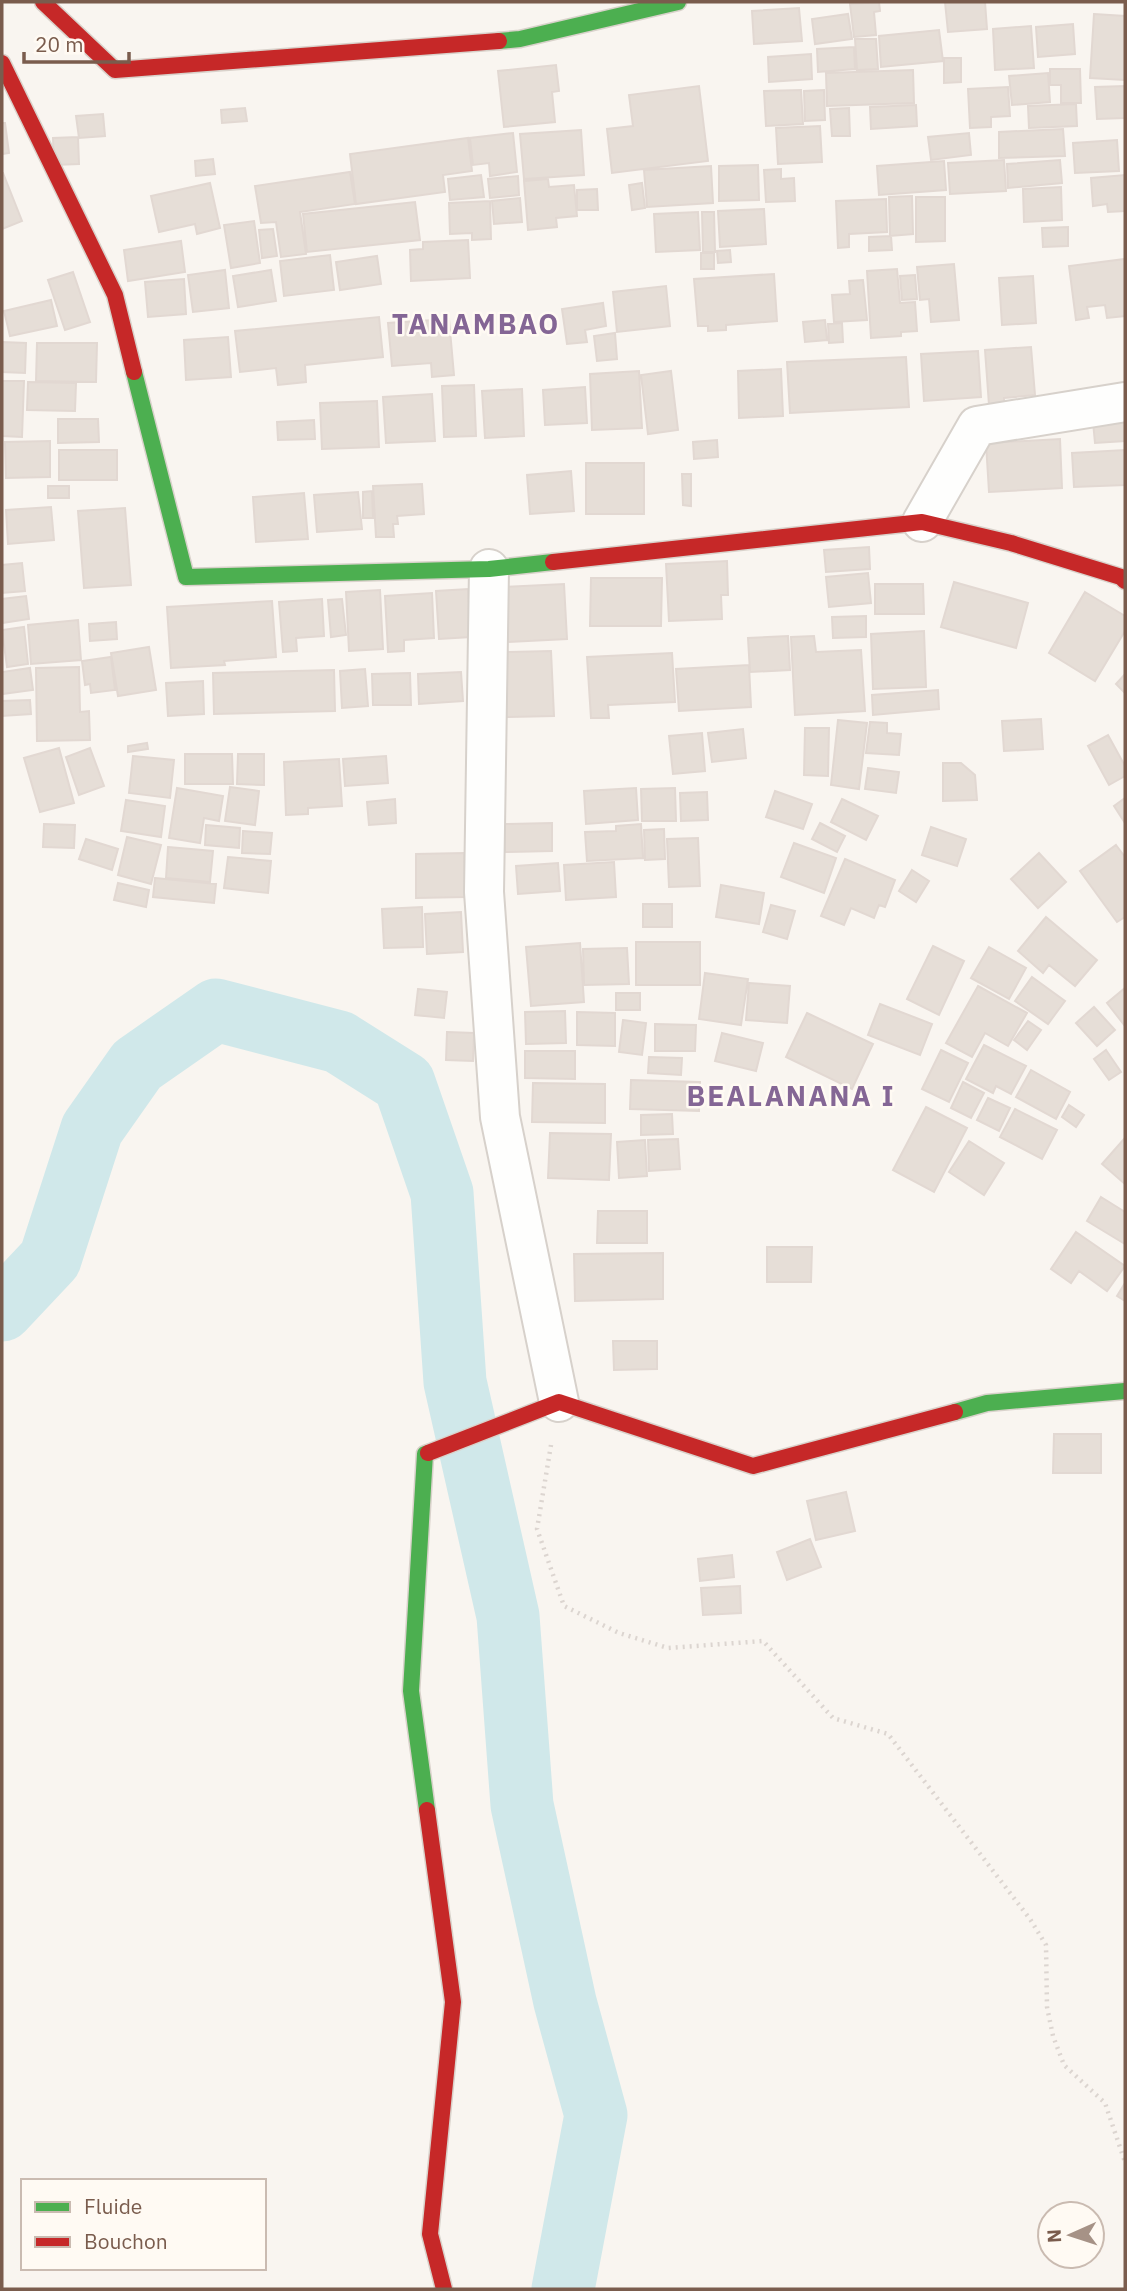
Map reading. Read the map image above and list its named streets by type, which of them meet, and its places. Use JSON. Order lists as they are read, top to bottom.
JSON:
{
  "districts": ["TANAMBAO", "BEALANANA I"],
  "legend": ["Fluide", "Bouchon"],
  "scale_bar": "20 m",
  "north": "left"
}
